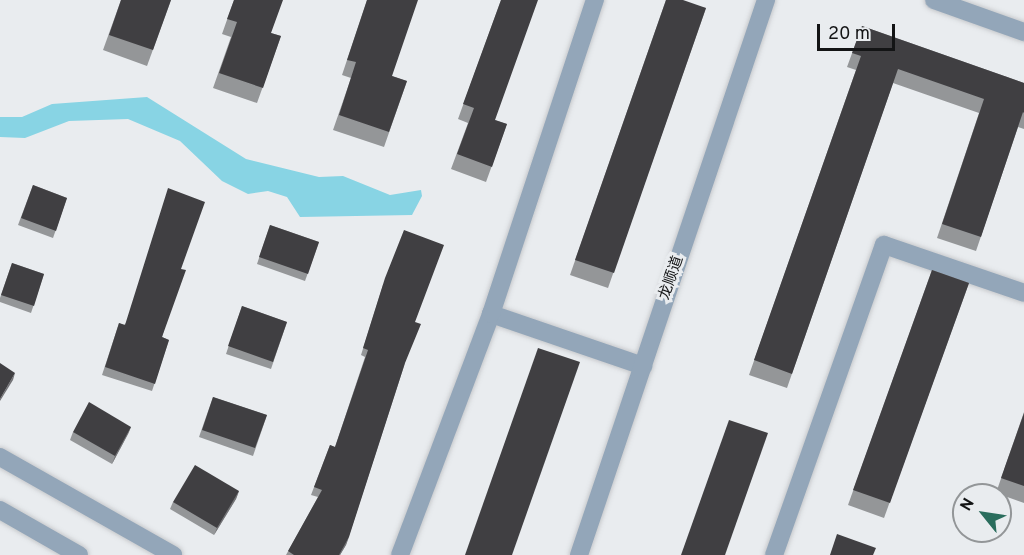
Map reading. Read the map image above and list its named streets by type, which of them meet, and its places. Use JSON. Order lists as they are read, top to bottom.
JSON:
{
  "streets": {
    "street": ["龙顺道"]
  },
  "scale_bar": "20 m",
  "north": "top left"
}
